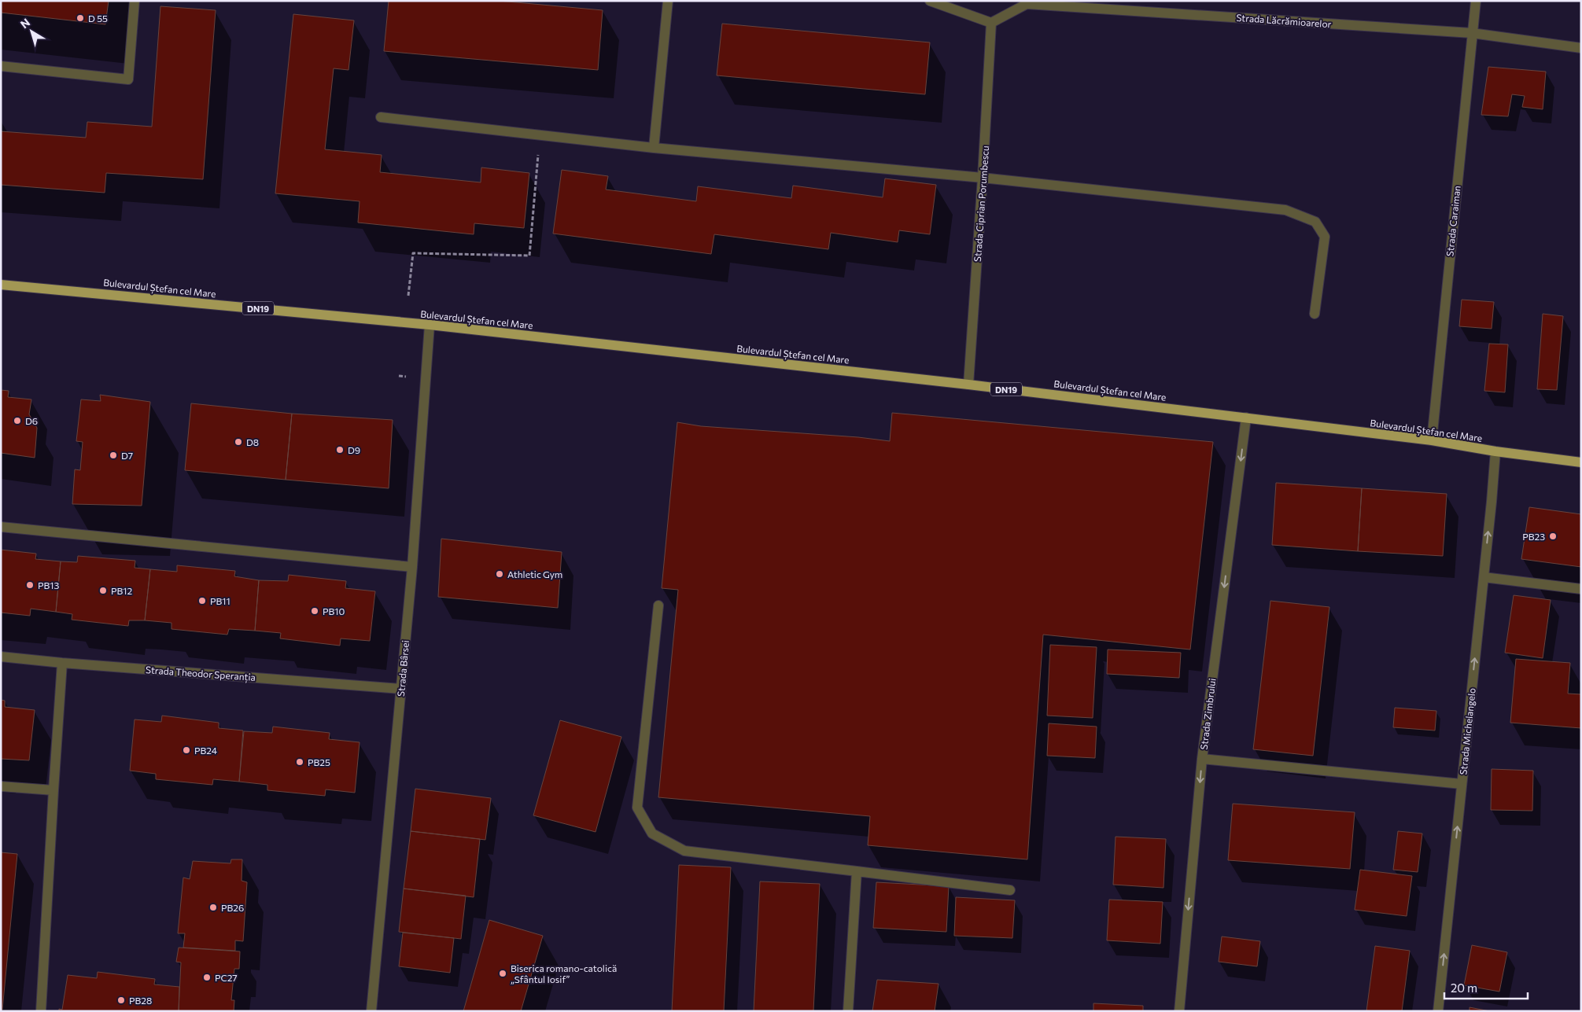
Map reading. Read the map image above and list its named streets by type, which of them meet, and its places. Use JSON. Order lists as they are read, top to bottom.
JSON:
{
  "streets": {
    "main road": ["Bulevardul Ștefan cel Mare", "DN19"],
    "street": [
      "Strada Lăcrămioarelor",
      "Strada Ciprian Porumbescu",
      "Strada Caraiman",
      "Strada Bârsei",
      "Strada Theodor Speranția",
      "Strada Zimbrului",
      "Strada Michelangelo"
    ]
  },
  "crossings": [
    ["Strada Lăcrămioarelor", "Strada Ciprian Porumbescu"],
    ["Strada Lăcrămioarelor", "Strada Caraiman"],
    ["Strada Ciprian Porumbescu", "Bulevardul Ștefan cel Mare"],
    ["Strada Caraiman", "Bulevardul Ștefan cel Mare"],
    ["Bulevardul Ștefan cel Mare", "Strada Bârsei"],
    ["Bulevardul Ștefan cel Mare", "Strada Zimbrului"],
    ["Bulevardul Ștefan cel Mare", "Strada Michelangelo"],
    ["Strada Bârsei", "Strada Theodor Speranția"]
  ],
  "one_way": ["Strada Zimbrului", "Strada Michelangelo"],
  "places": [
    "D 55",
    "D6",
    "D8",
    "D9",
    "D7",
    "PB23",
    "Athletic Gym",
    "PB13",
    "PB12",
    "PB11",
    "PB10",
    "PB24",
    "PB25",
    "PB26",
    "Biserica romano-catolică „Sfântul Iosif”",
    "PC27",
    "PB28"
  ],
  "scale_bar": "20 m",
  "north": "top left"
}
